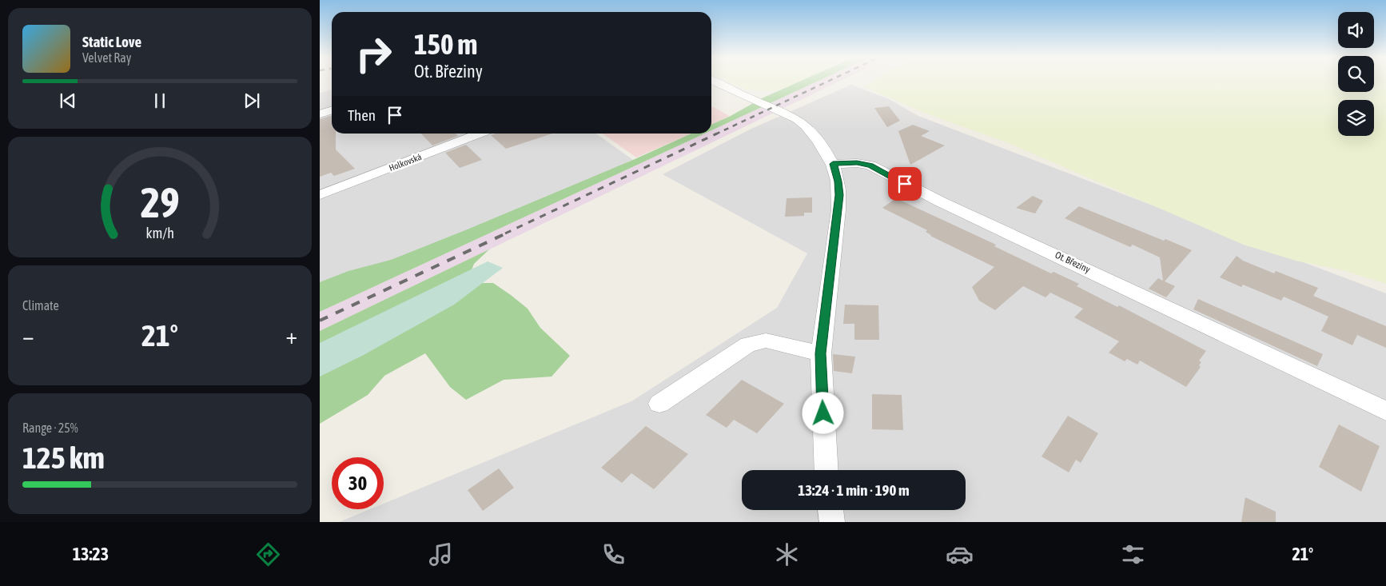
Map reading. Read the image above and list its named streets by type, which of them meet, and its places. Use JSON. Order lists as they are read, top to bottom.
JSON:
{
  "streets": {
    "street": ["Holkovská", "Ot. Březiny"]
  },
  "page": {
    "turn": ["150 m", "Ot. Březiny"],
    "song": ["Static Love", "Velvet Ray"],
    "then": "Then",
    "tile": [
      "Climate",
      ["Range · 25%", "125 km"]
    ],
    "heat": ["−", "21°", "+"],
    "limit": "30",
    "trip": "13:24 · 1 min · 190 m",
    "tabs": ["13:23", "21°"],
    "gauge": ["29", "km/h"]
  }
}
